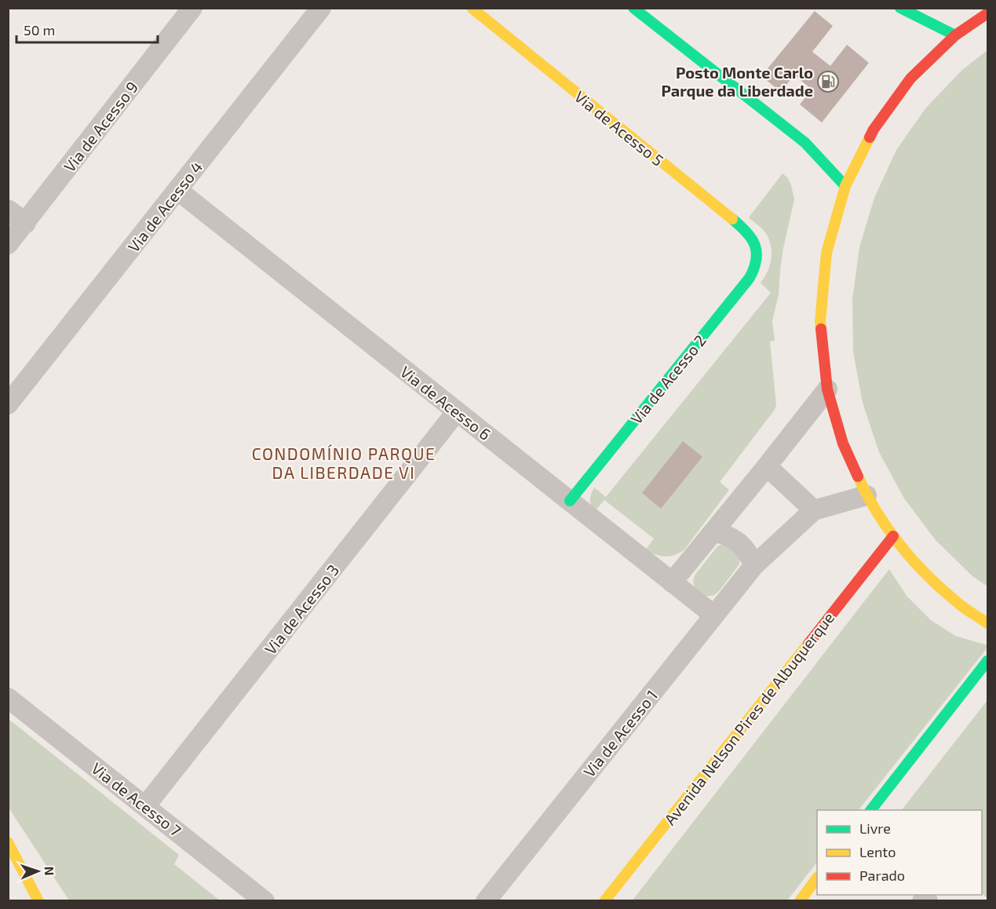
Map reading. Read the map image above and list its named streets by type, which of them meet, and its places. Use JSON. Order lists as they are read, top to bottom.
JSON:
{
  "streets": {
    "street": [
      "Via de Acesso 9",
      "Via de Acesso 5",
      "Via de Acesso 4",
      "Via de Acesso 2",
      "Via de Acesso 6",
      "Via de Acesso 3",
      "Avenida Nelson Pires de Albuquerque",
      "Via de Acesso 1",
      "Via de Acesso 7"
    ]
  },
  "crossings": [
    ["Via de Acesso 5", "Via de Acesso 2"],
    ["Via de Acesso 4", "Via de Acesso 6"],
    ["Via de Acesso 2", "Via de Acesso 6"],
    ["Via de Acesso 6", "Via de Acesso 3"],
    ["Via de Acesso 6", "Via de Acesso 1"],
    ["Via de Acesso 3", "Via de Acesso 7"]
  ],
  "districts": ["CONDOMÍNIO PARQUE DA LIBERDADE VI"],
  "places": {
    "fuel station": ["Posto Monte Carlo Parque da Liberdade"]
  },
  "legend": ["Livre", "Lento", "Parado"],
  "scale_bar": "50 m",
  "north": "right"
}
